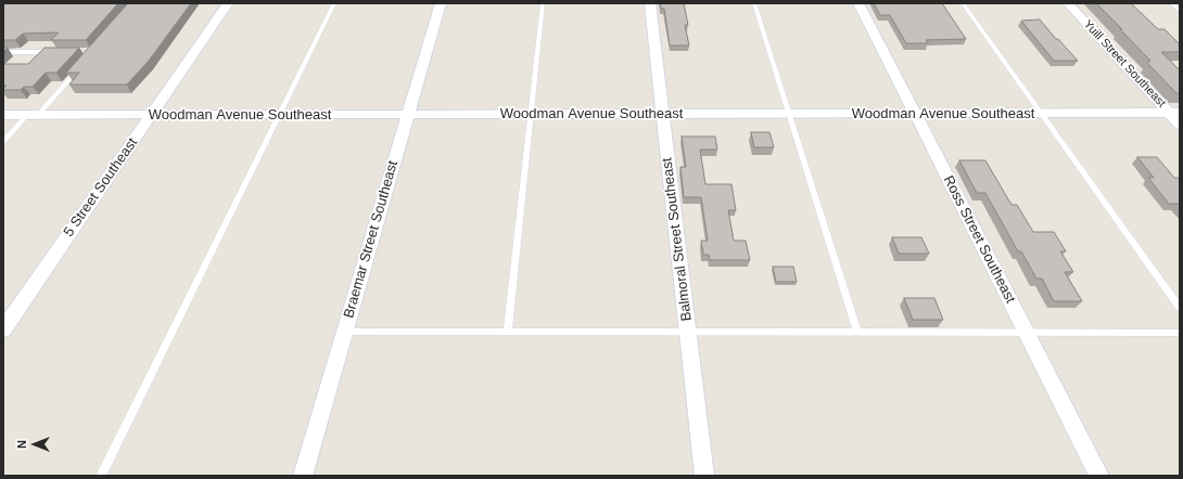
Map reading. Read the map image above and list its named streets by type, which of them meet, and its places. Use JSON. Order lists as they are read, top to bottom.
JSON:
{
  "streets": {
    "street": [
      "Yuill Street Southeast",
      "Woodman Avenue Southeast",
      "5 Street Southeast",
      "Braemar Street Southeast",
      "Balmoral Street Southeast",
      "Ross Street Southeast"
    ]
  },
  "crossings": [
    ["Yuill Street Southeast", "Woodman Avenue Southeast"],
    ["Woodman Avenue Southeast", "5 Street Southeast"],
    ["Woodman Avenue Southeast", "Braemar Street Southeast"],
    ["Woodman Avenue Southeast", "Balmoral Street Southeast"],
    ["Woodman Avenue Southeast", "Ross Street Southeast"]
  ],
  "north": "left"
}
